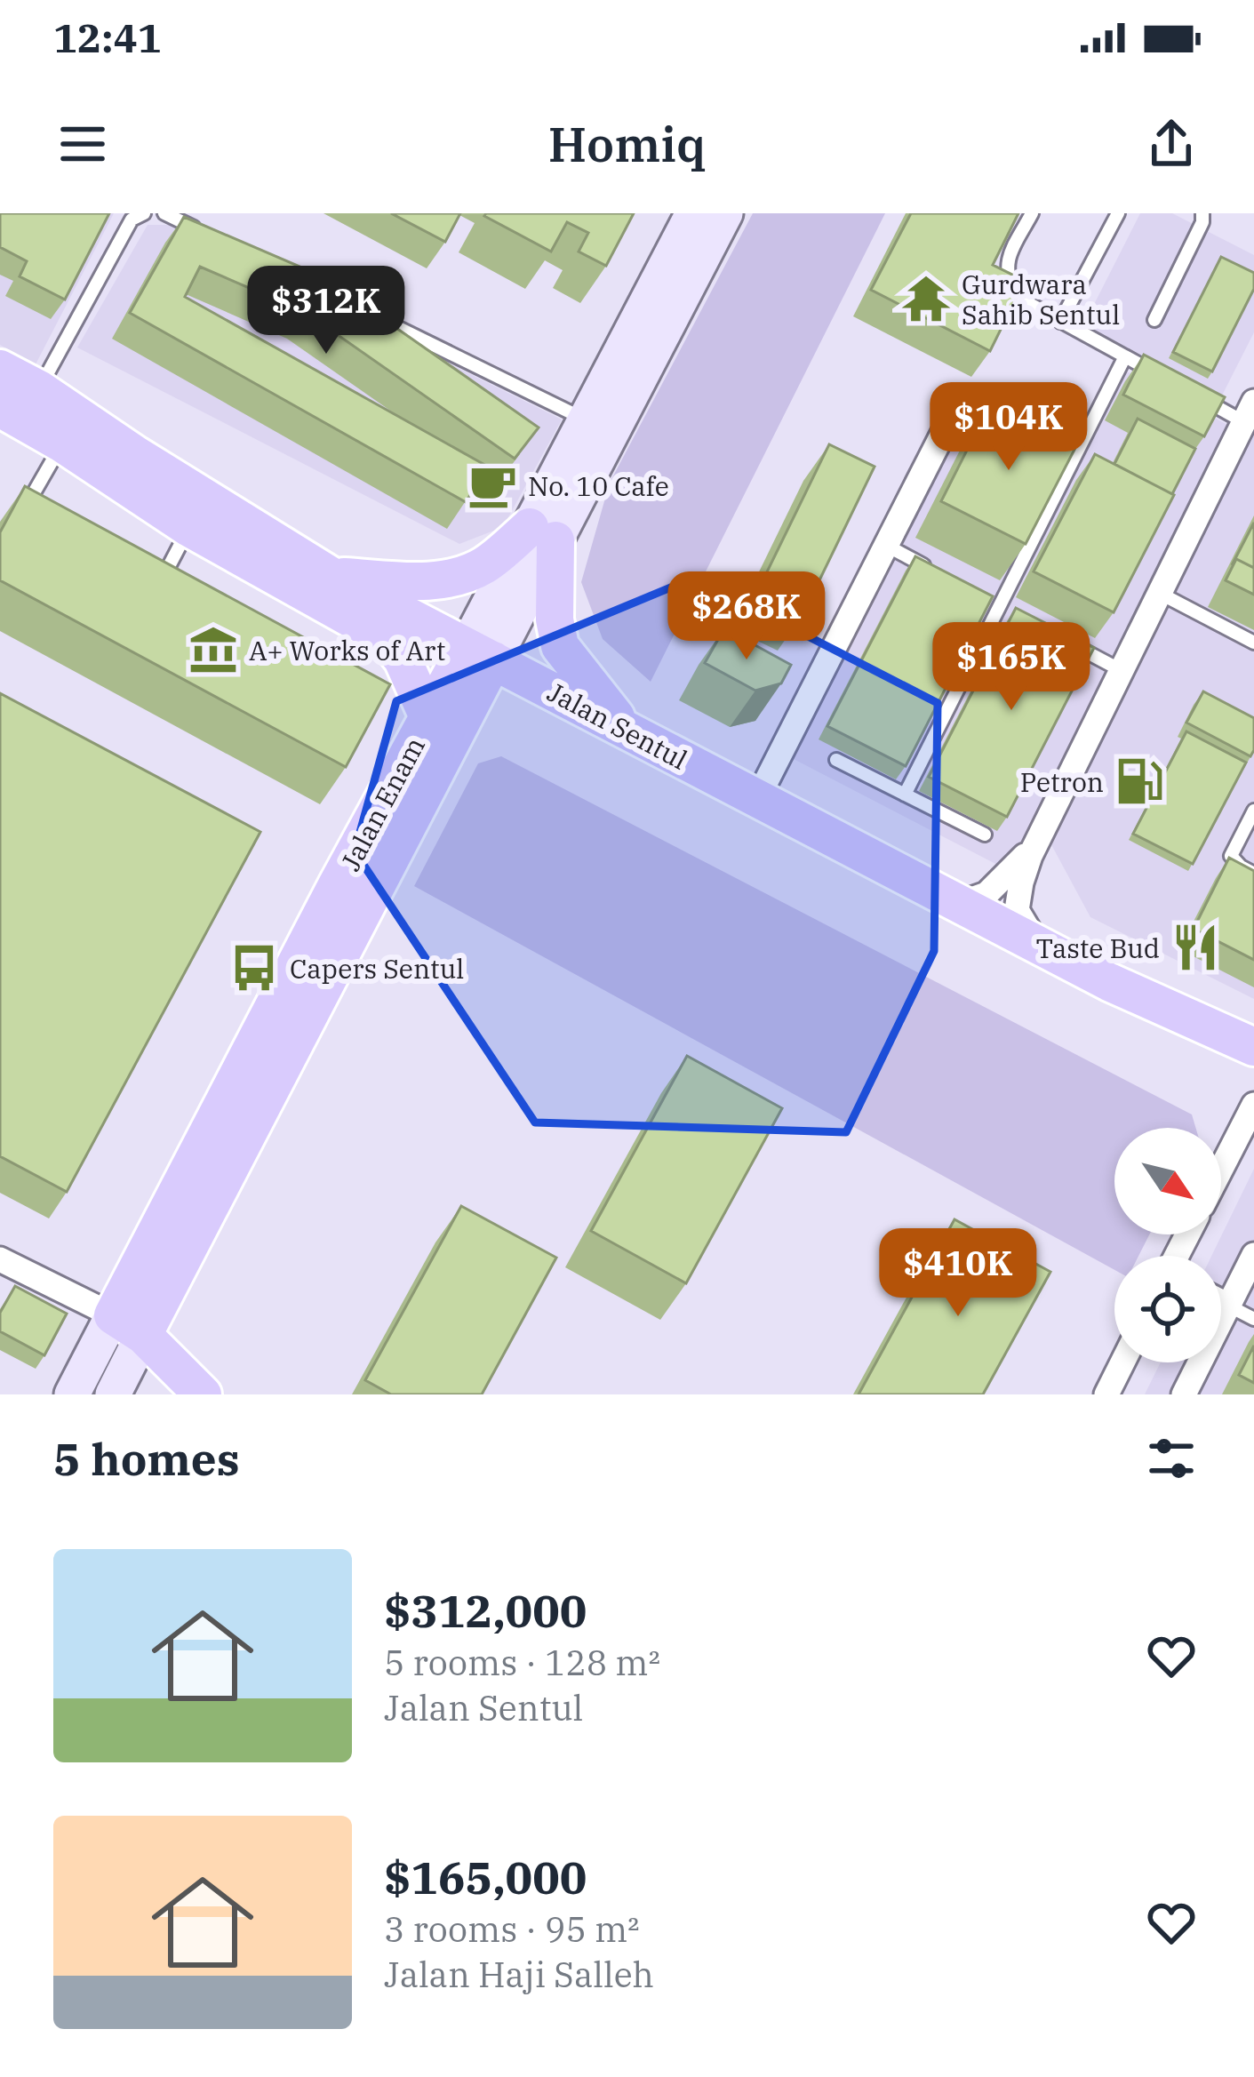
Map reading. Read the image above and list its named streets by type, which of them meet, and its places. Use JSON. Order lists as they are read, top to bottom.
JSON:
{
  "streets": {
    "main road": ["Jalan Sentul", "Jalan Enam"]
  },
  "crossings": [
    ["Jalan Sentul", "Jalan Enam"]
  ],
  "places": {
    "temple": ["Gurdwara Sahib Sentul"],
    "cafe": ["No. 10 Cafe"],
    "museum": ["A+ Works of Art"],
    "fuel station": ["Petron"],
    "restaurant": ["Taste Bud"],
    "bus stop": ["Capers Sentul"]
  },
  "north": "bottom right",
  "page": {
    "status": "12:41",
    "header": "Homiq",
    "price": [
      "$312K",
      "$104K",
      "$268K",
      "$165K",
      "$410K"
    ],
    "heading": "5 homes",
    "list": [
      {
        "name": "$312,000",
        "note": "5 rooms · 128 m² · Jalan Sentul"
      },
      {
        "name": "$165,000",
        "note": "3 rooms · 95 m² · Jalan Haji Salleh"
      }
    ]
  }
}
